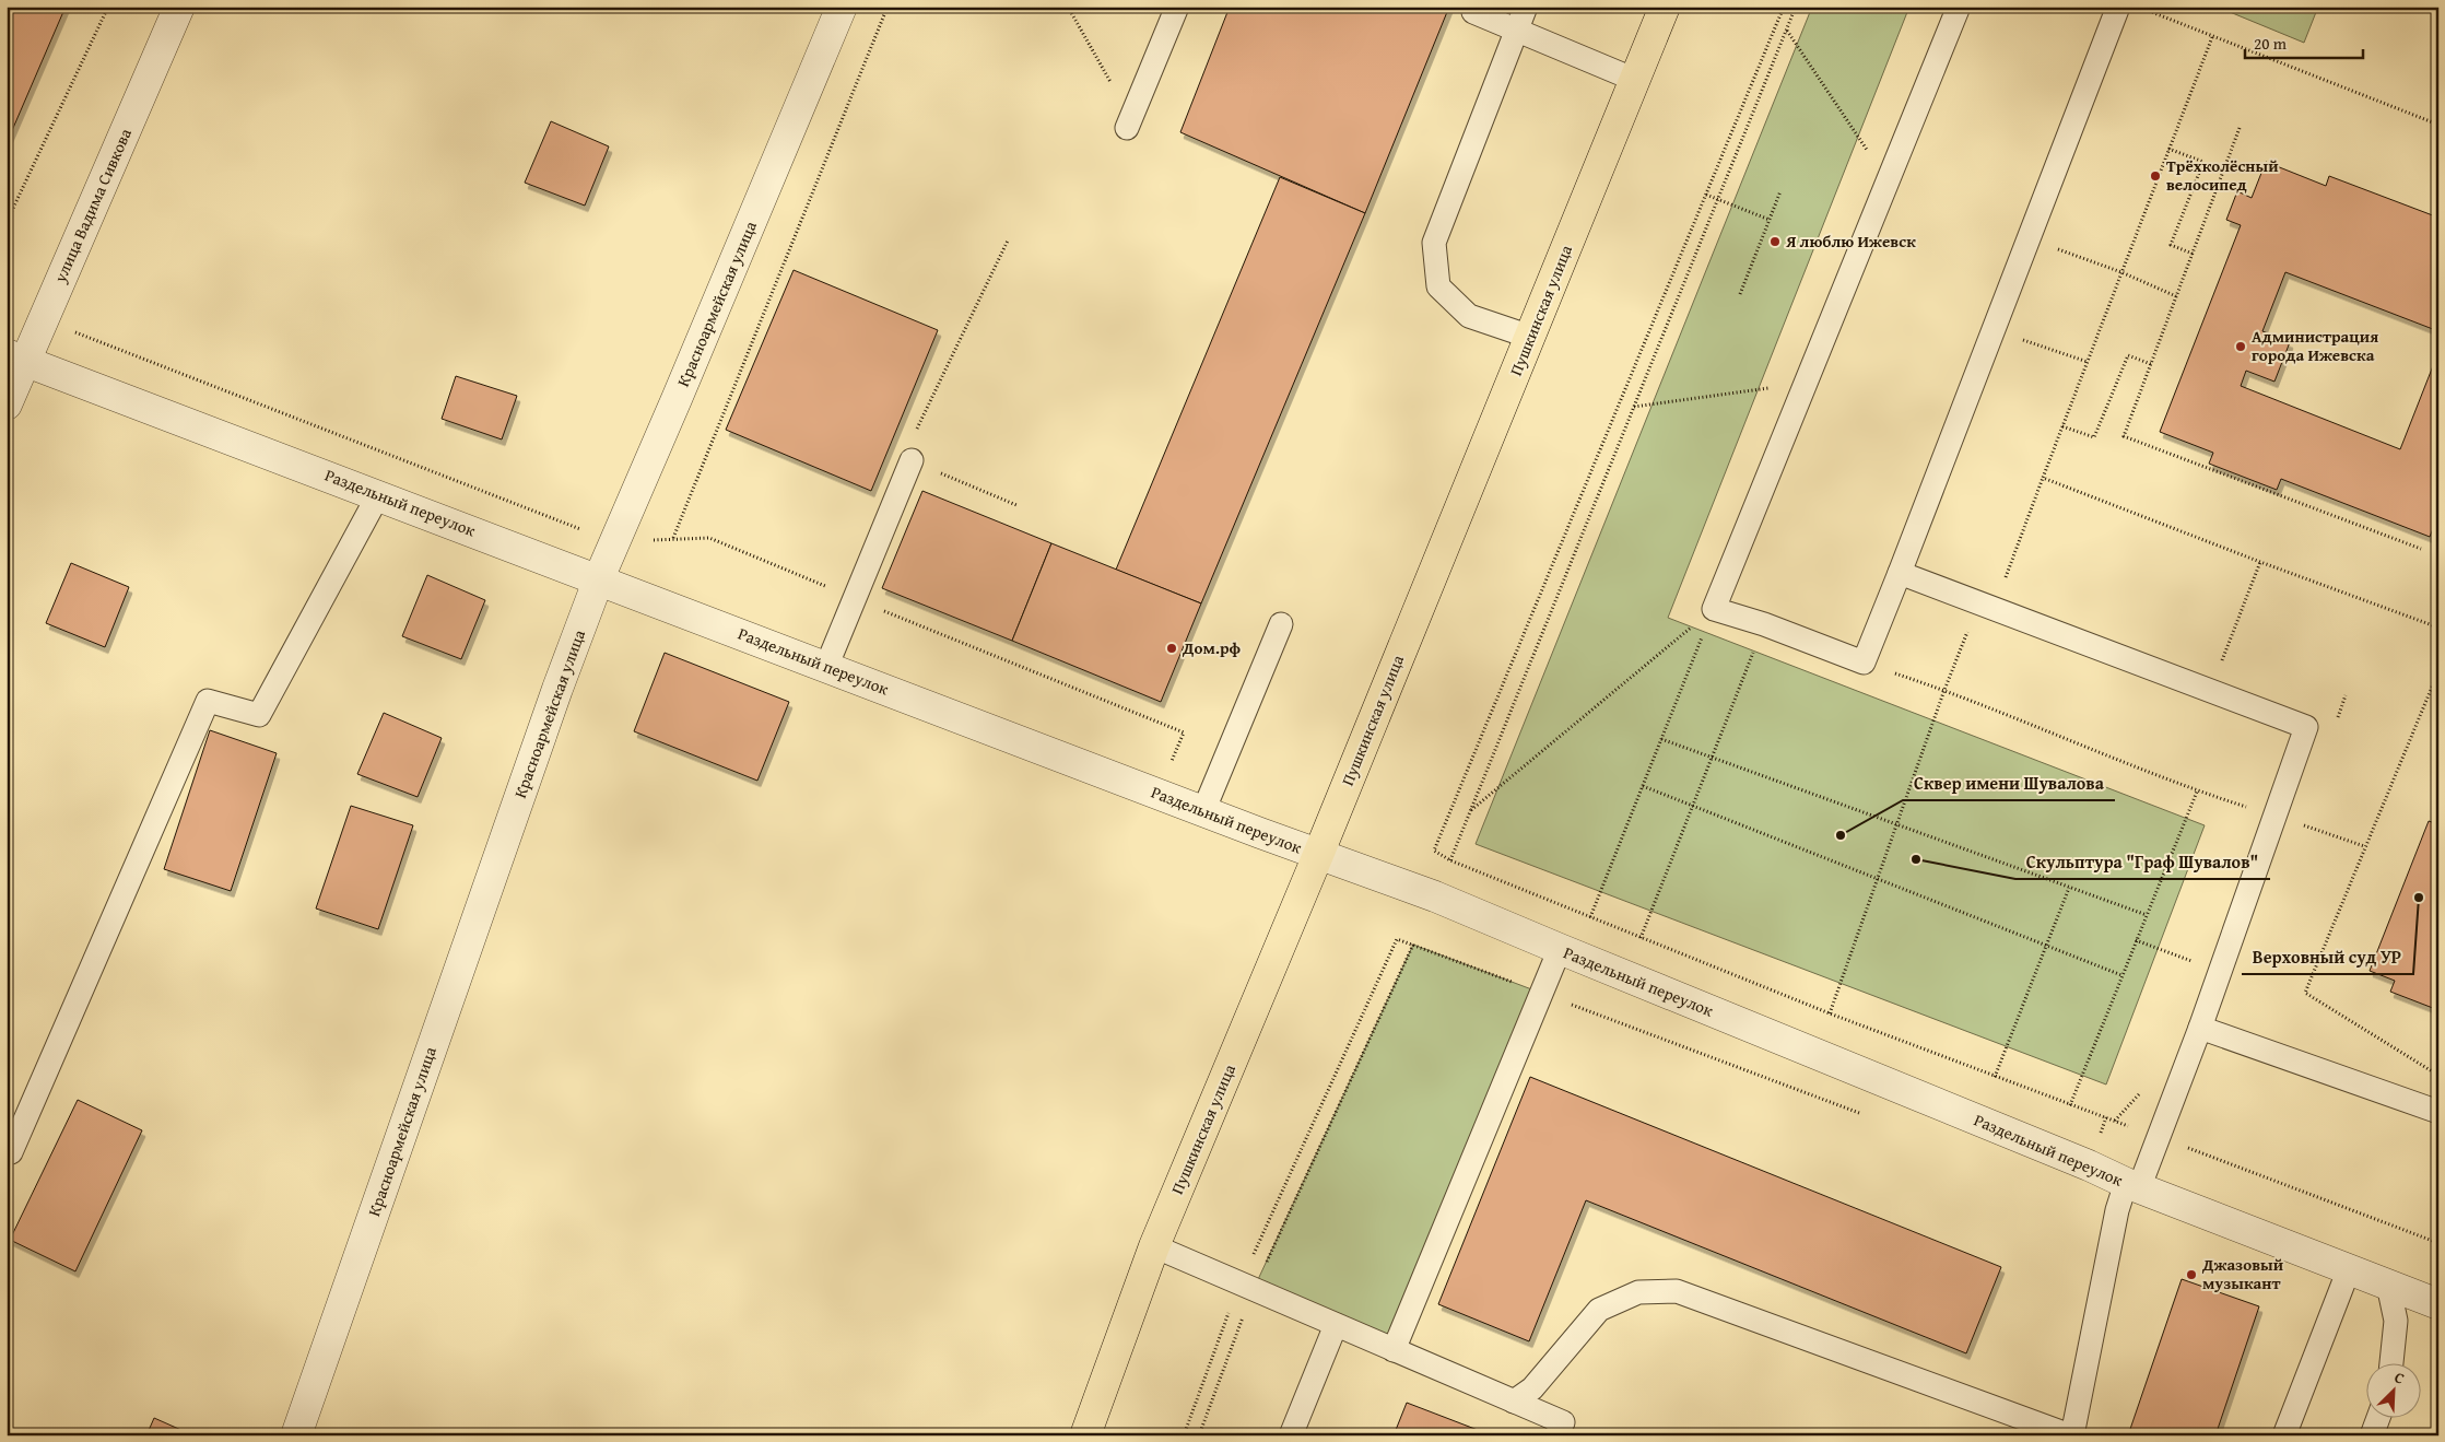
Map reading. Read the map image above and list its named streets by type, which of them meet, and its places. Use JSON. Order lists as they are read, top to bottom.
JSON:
{
  "streets": {
    "main road": ["Пушкинская улица"],
    "street": ["улица Вадима Сивкова", "Красноармейская улица", "Раздельный переулок"]
  },
  "crossings": [
    ["улица Вадима Сивкова", "Раздельный переулок"],
    ["Красноармейская улица", "Раздельный переулок"],
    ["Пушкинская улица", "Раздельный переулок"]
  ],
  "places": [
    "Трёхколёсный велосипед",
    "Я люблю Ижевск",
    "Администрация города Ижевска",
    "Дом.рф",
    "Сквер имени Шувалова",
    "Скульптура \"Граф Шувалов\"",
    "Верховный суд УР",
    "Джазовый музыкант"
  ],
  "scale_bar": "20 m",
  "north": "top right"
}
